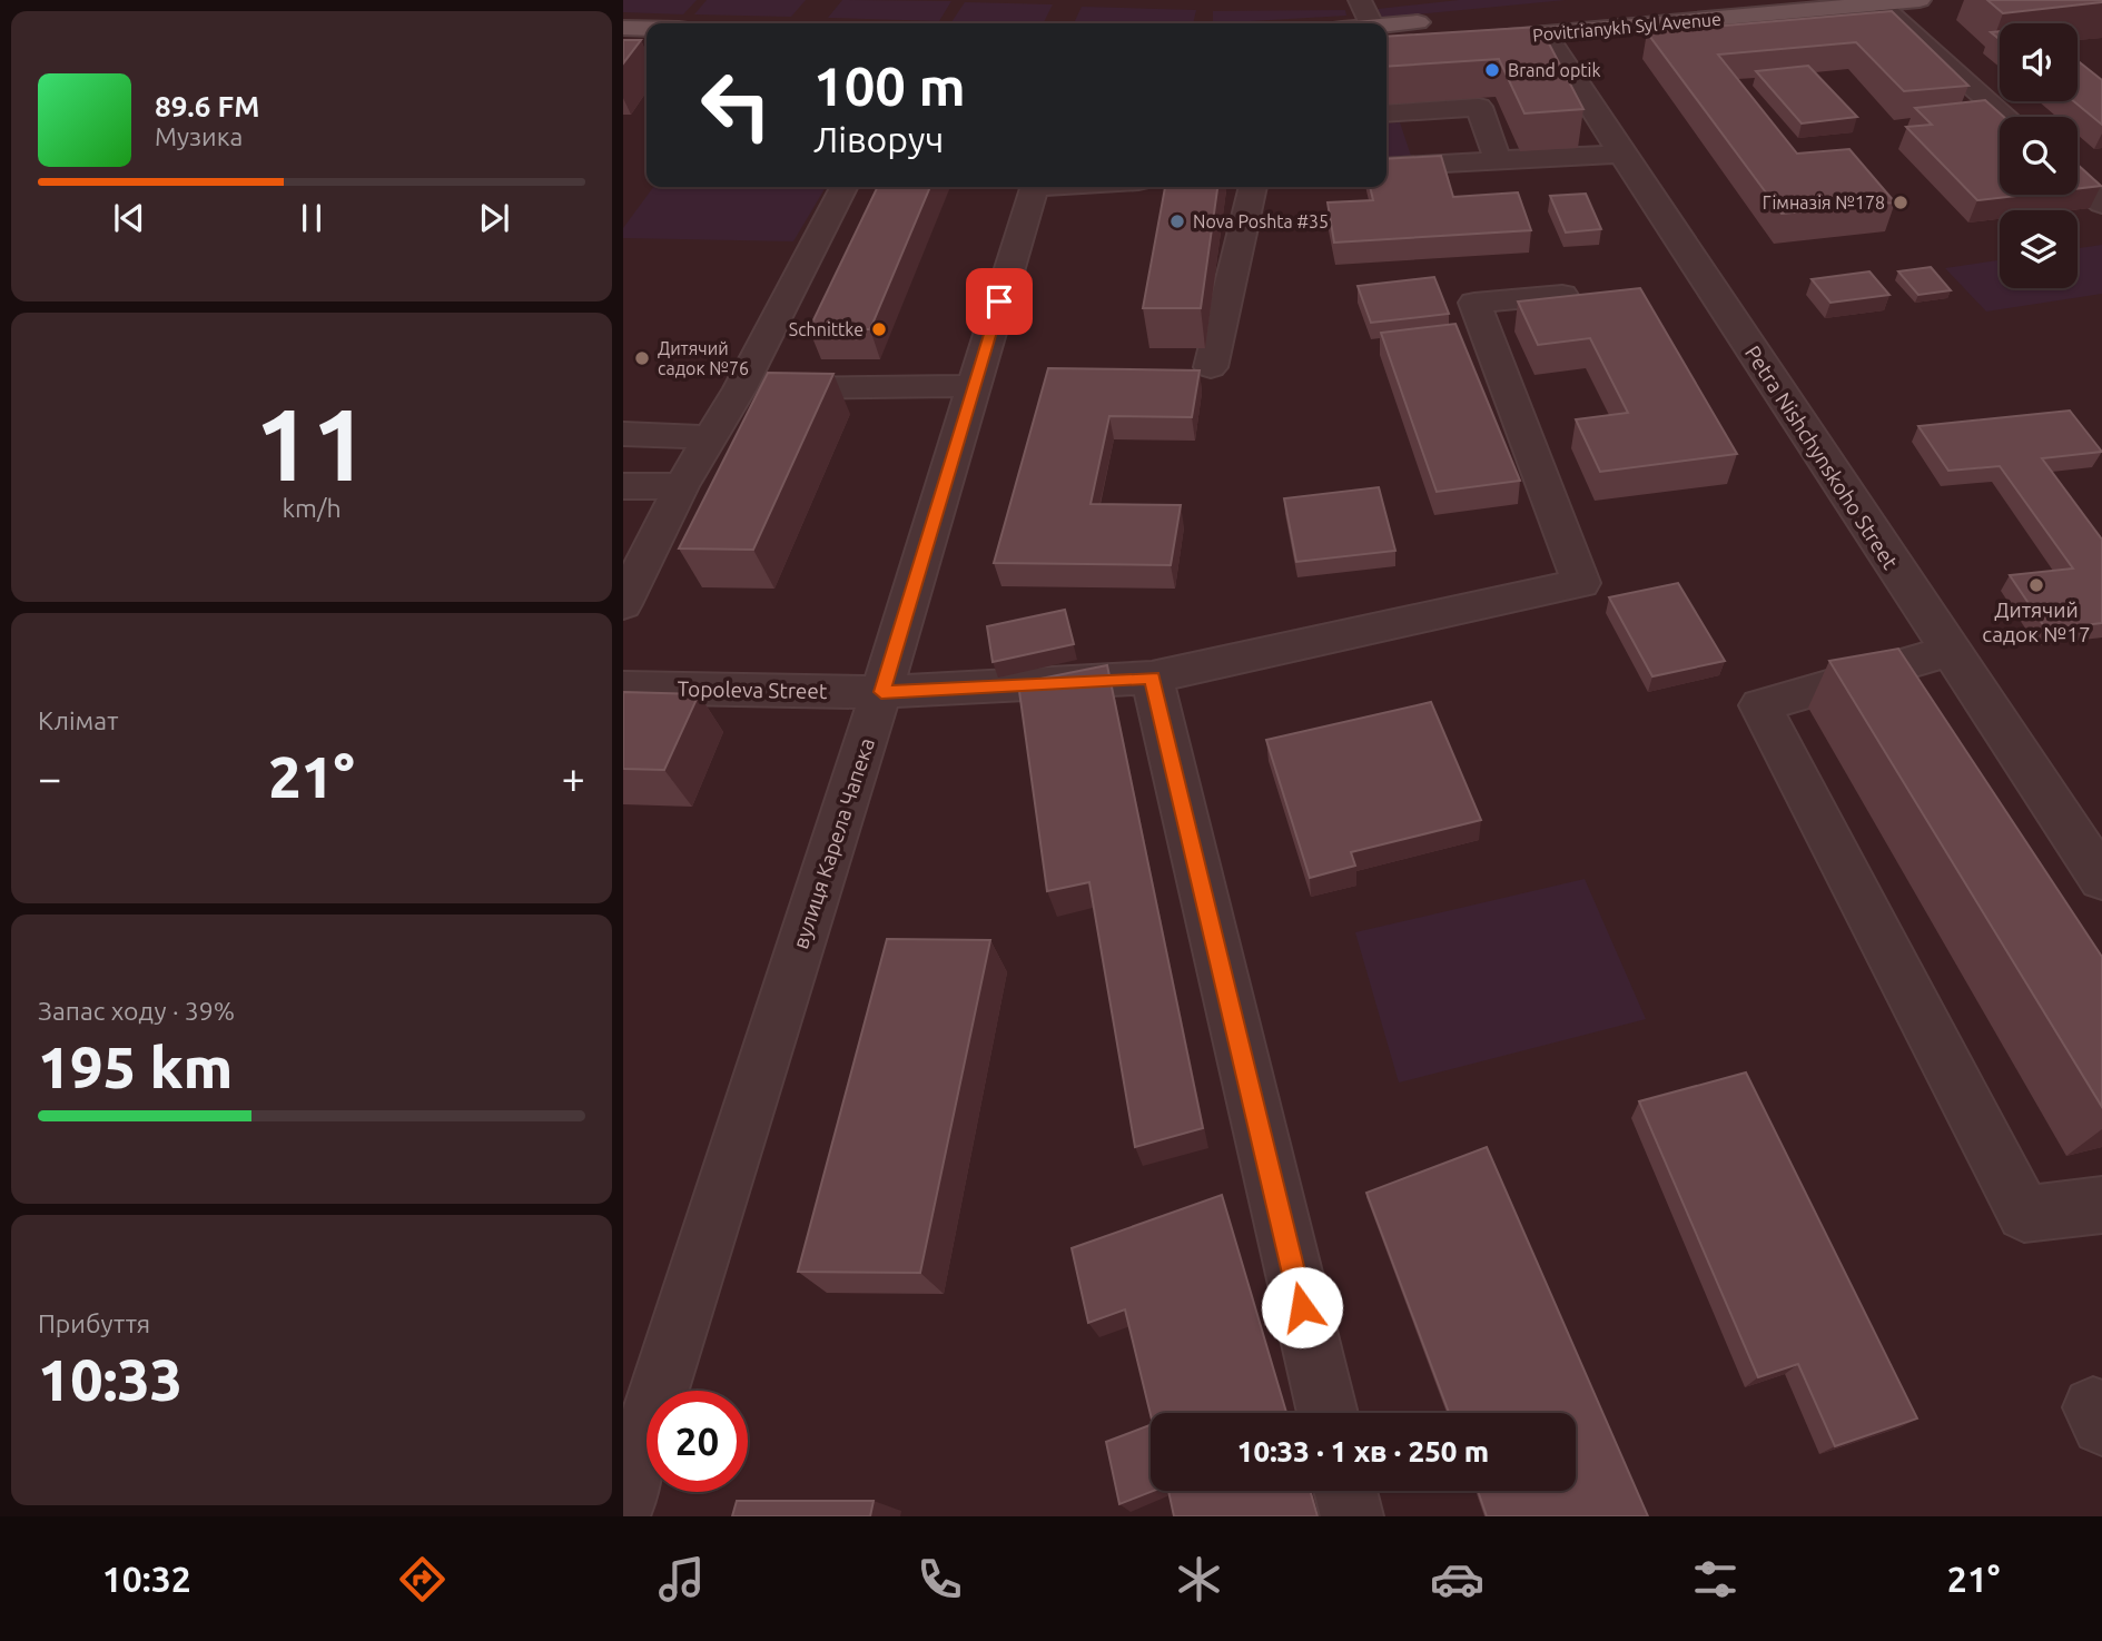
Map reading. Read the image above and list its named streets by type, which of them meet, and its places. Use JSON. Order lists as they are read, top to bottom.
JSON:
{
  "streets": {
    "main road": ["Povitrianykh Syl Avenue"],
    "street": ["Petra Nishchynskoho Street", "Topoleva Street", "вулиця Карела Чапека"]
  },
  "crossings": [
    ["Povitrianykh Syl Avenue", "Petra Nishchynskoho Street"],
    ["Topoleva Street", "вулиця Карела Чапека"]
  ],
  "places": [
    "Brand optik",
    "Гімназія №178",
    "Nova Poshta #35",
    "Schnittke",
    "Дитячий садок №76",
    "Дитячий садок №17"
  ],
  "page": {
    "turn": ["100 m", "Ліворуч"],
    "song": ["89.6 FM", "Музика"],
    "tile": [
      ["11", "km/h"],
      "Клімат",
      ["Запас ходу · 39%", "195 km"],
      ["Прибуття", "10:33"]
    ],
    "heat": ["−", "21°", "+"],
    "limit": "20",
    "trip": "10:33 · 1 хв · 250 m",
    "tabs": ["10:32", "21°"]
  }
}
